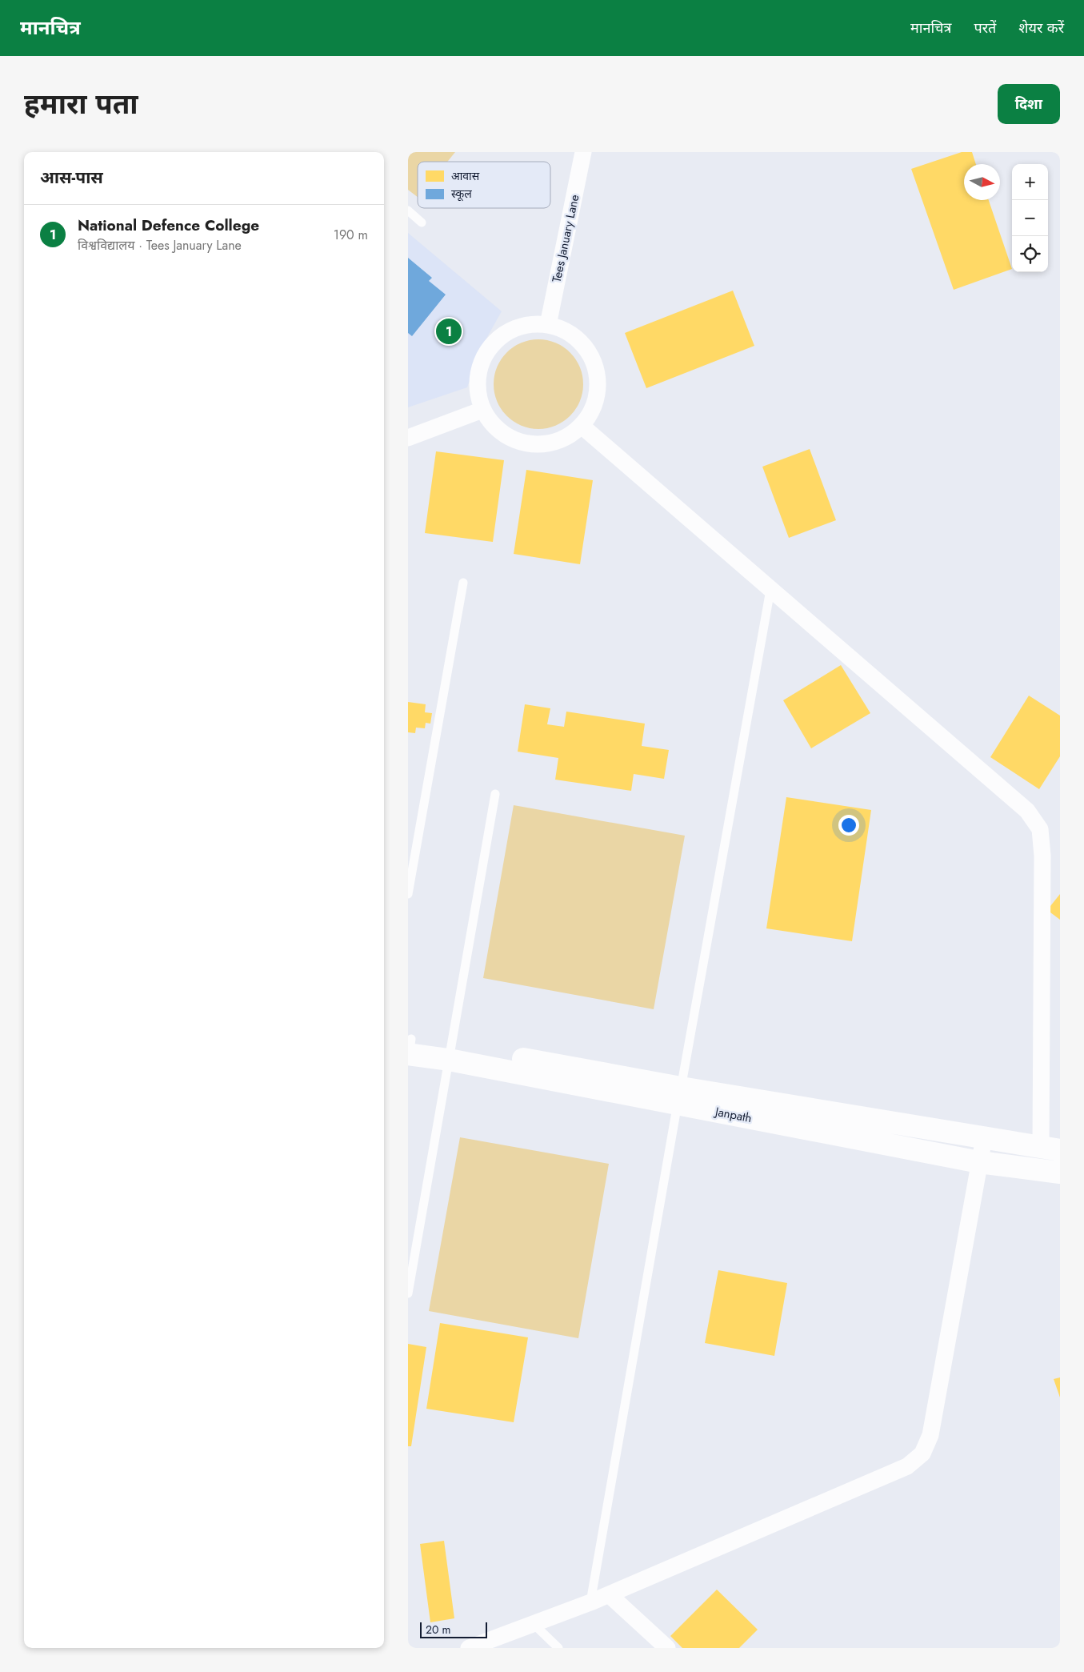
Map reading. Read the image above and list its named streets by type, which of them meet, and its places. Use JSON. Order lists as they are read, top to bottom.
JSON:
{
  "streets": {
    "main road": ["Janpath"],
    "street": ["Tees January Lane"]
  },
  "legend": ["आवास", "स्कूल"],
  "scale_bar": "20 m",
  "north": "right",
  "page": {
    "header": "मानचित्र",
    "nav": ["मानचित्र", "परतें", "शेयर करें"],
    "title": "हमारा पता",
    "buttons": "दिशा",
    "heading": "आस-पास",
    "map_buttons": ["+", "−"],
    "list": [
      {
        "mark": "1",
        "name": "National Defence College",
        "note": "विश्वविद्यालय · Tees January Lane",
        "value": "190 m"
      }
    ],
    "pins": "1",
    "scale": "20 m"
  }
}
